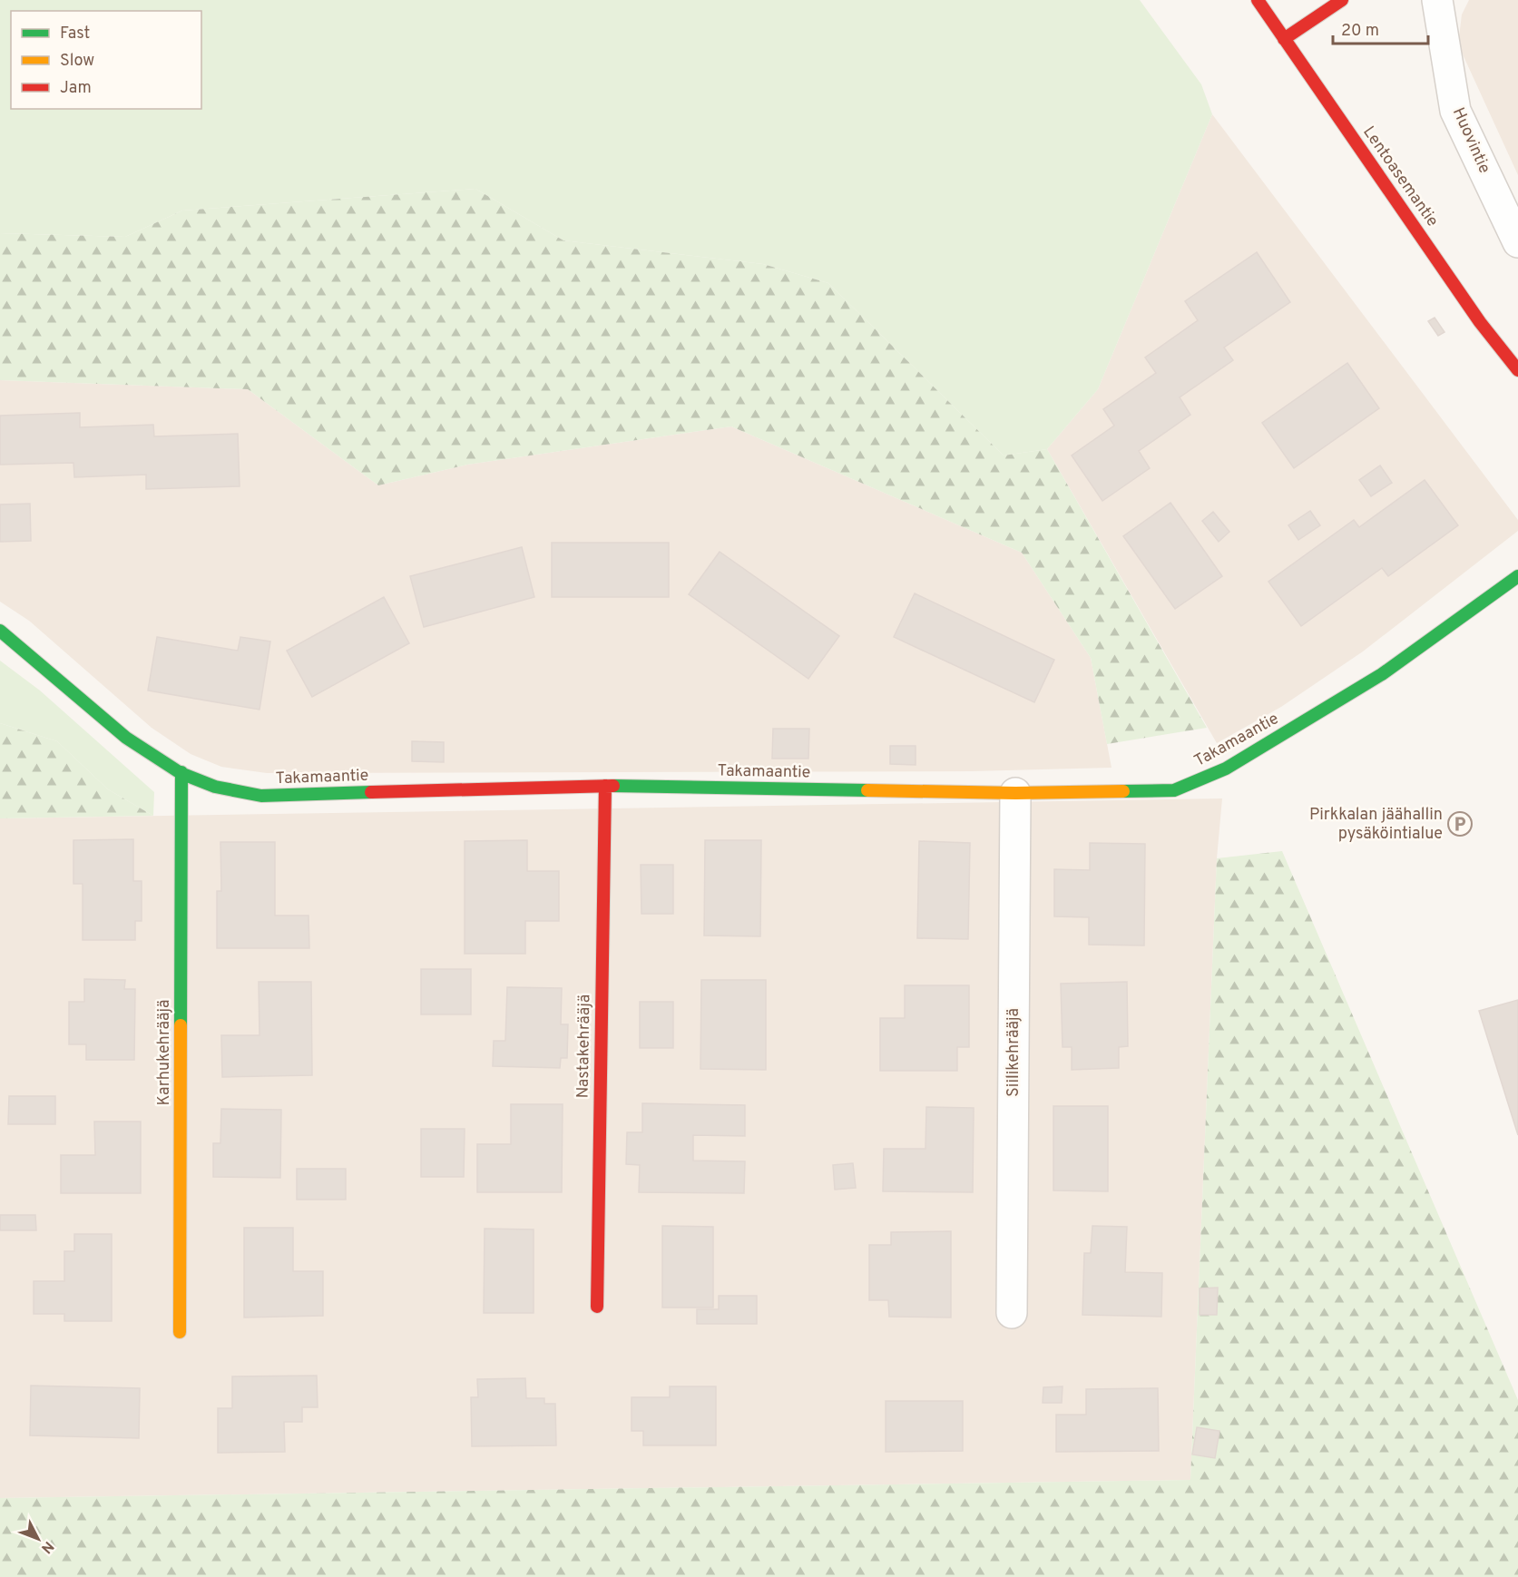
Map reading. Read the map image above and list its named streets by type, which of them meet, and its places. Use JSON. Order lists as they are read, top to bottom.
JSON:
{
  "streets": {
    "street": [
      "Huovintie",
      "Lentoasemantie",
      "Takamaantie",
      "Nastakehrääjä",
      "Karhukehrääjä",
      "Siilikehrääjä"
    ]
  },
  "crossings": [
    ["Takamaantie", "Nastakehrääjä"],
    ["Takamaantie", "Karhukehrääjä"],
    ["Takamaantie", "Siilikehrääjä"]
  ],
  "places": {
    "parking": ["Pirkkalan jäähallin pysäköintialue"]
  },
  "legend": ["Fast", "Slow", "Jam"],
  "scale_bar": "20 m",
  "north": "bottom right"
}
